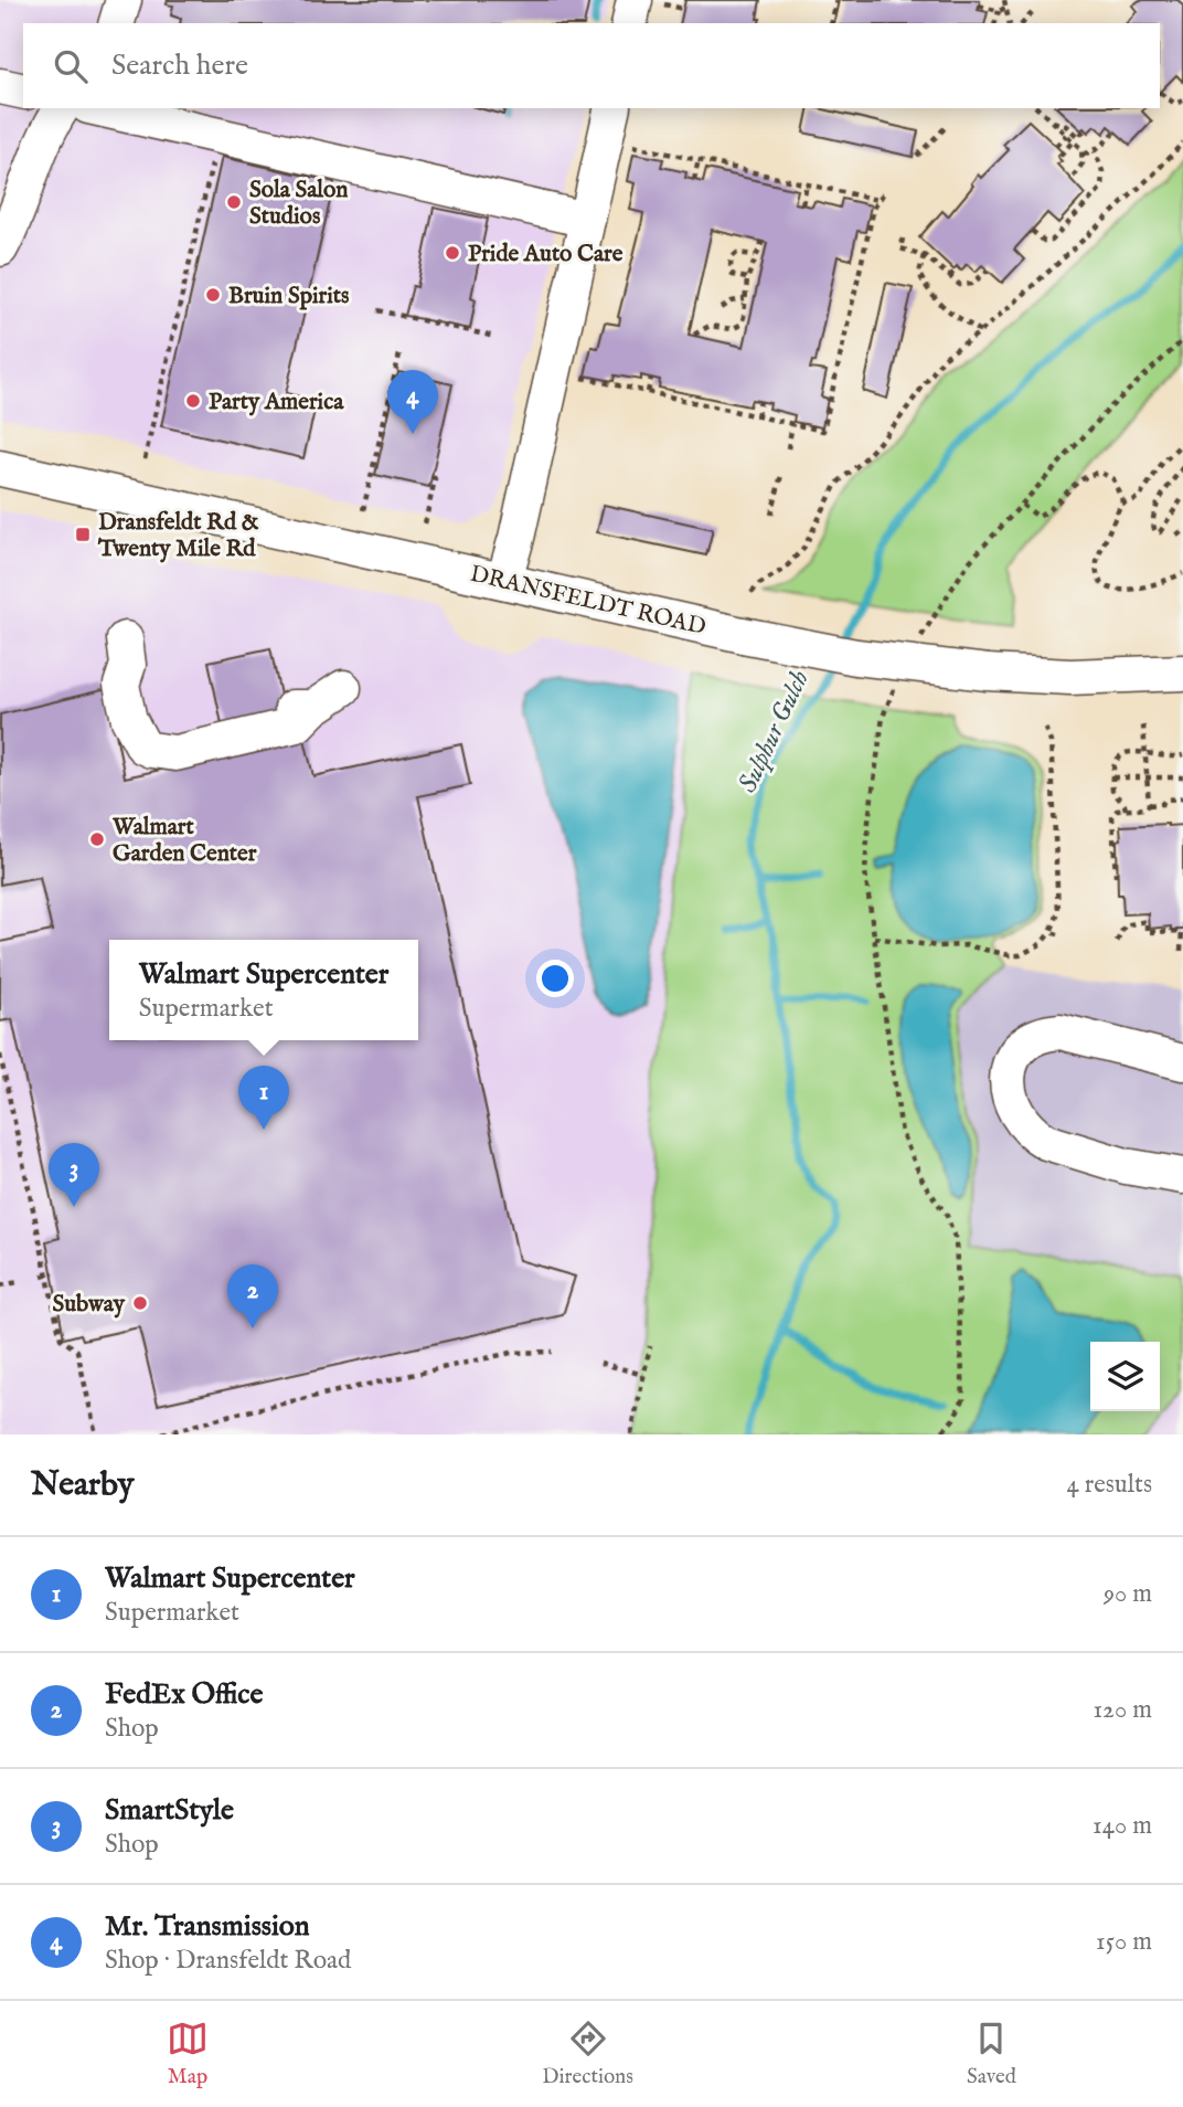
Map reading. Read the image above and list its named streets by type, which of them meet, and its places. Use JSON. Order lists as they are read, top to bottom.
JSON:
{
  "streets": {
    "street": ["DRANSFELDT ROAD"]
  },
  "water": ["Sulphur Gulch"],
  "places": {
    "other": [
      "Sola Salon Studios",
      "Pride Auto Care",
      "Bruin Spirits",
      "Party America",
      "Walmart Garden Center",
      "Subway"
    ],
    "transit": ["Dransfeldt Rd & Twenty Mile Rd"]
  },
  "page": {
    "search": "Search here",
    "pins": [
      "4",
      "1",
      "3",
      "2"
    ],
    "popup": ["Walmart Supercenter", "Supermarket"],
    "heading": ["Nearby", "4 results"],
    "list": [
      {
        "mark": "1",
        "name": "Walmart Supercenter",
        "note": "Supermarket",
        "value": "90 m"
      },
      {
        "mark": "2",
        "name": "FedEx Office",
        "note": "Shop",
        "value": "120 m"
      },
      {
        "mark": "3",
        "name": "SmartStyle",
        "note": "Shop",
        "value": "140 m"
      },
      {
        "mark": "4",
        "name": "Mr. Transmission",
        "note": "Shop · Dransfeldt Road",
        "value": "150 m"
      }
    ],
    "nav": ["Map", "Directions", "Saved"]
  }
}
